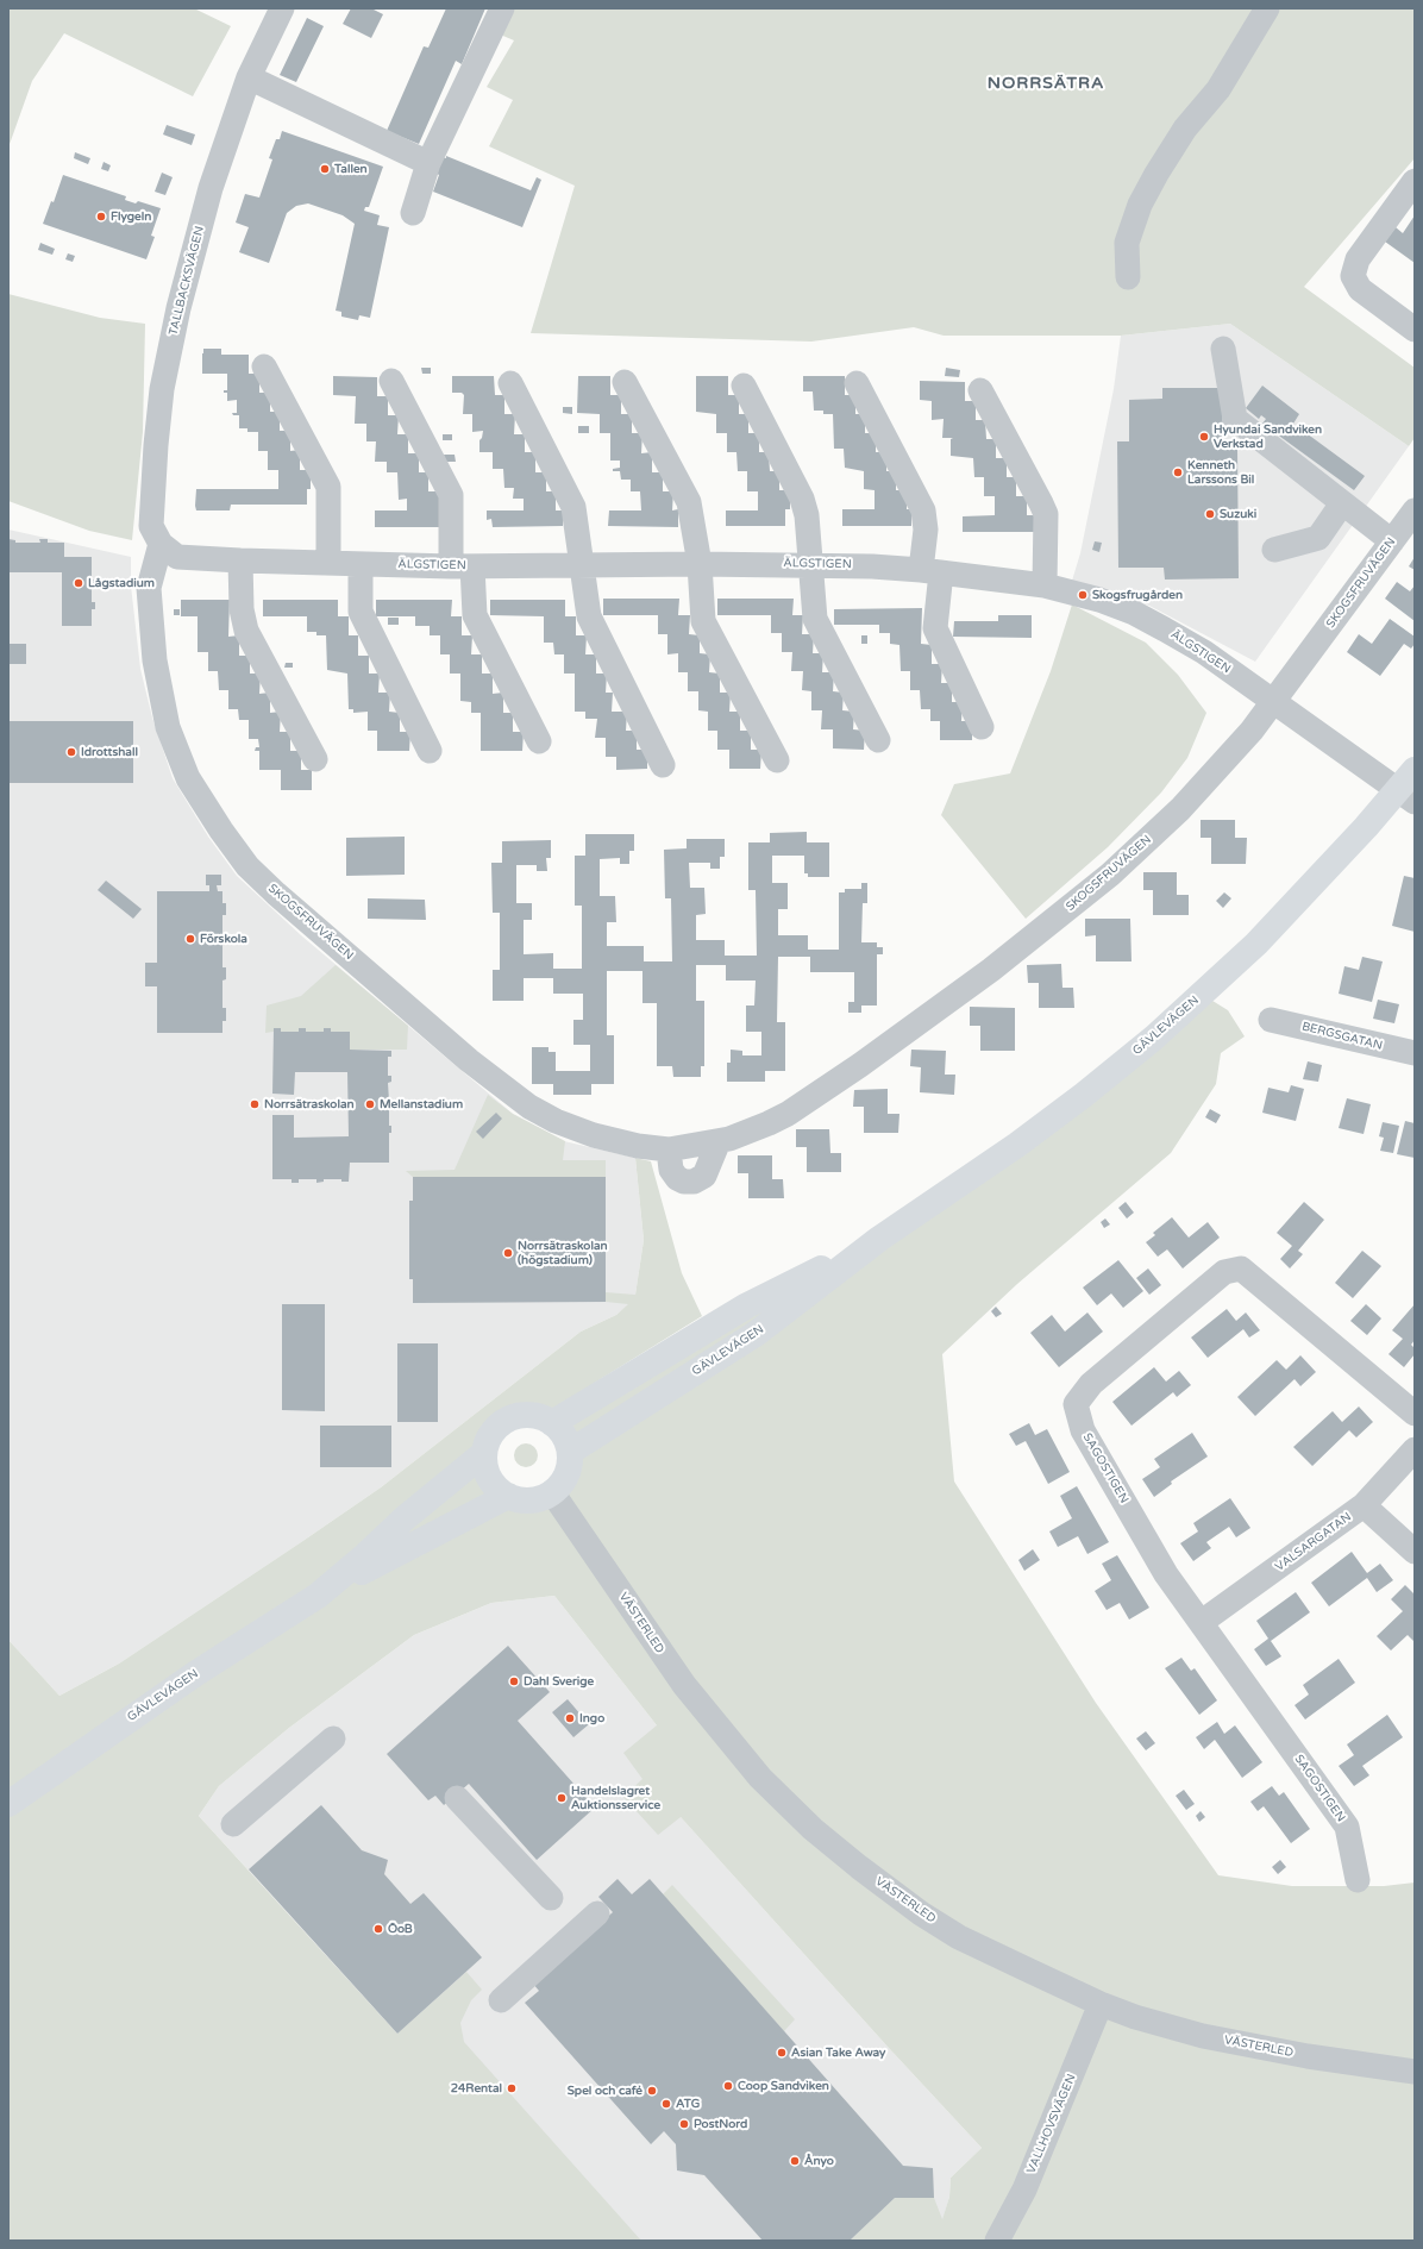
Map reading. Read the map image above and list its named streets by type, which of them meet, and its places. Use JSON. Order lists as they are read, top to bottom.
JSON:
{
  "streets": {
    "main road": ["GÄVLEVÄGEN"],
    "street": [
      "TALLBACKSVÄGEN",
      "ÄLGSTIGEN",
      "SKOGSFRUVÄGEN",
      "BERGSGATAN",
      "SAGOSTIGEN",
      "VALSARGATAN",
      "VÄSTERLED",
      "VALLHOVSVÄGEN"
    ]
  },
  "crossings": [
    ["TALLBACKSVÄGEN", "ÄLGSTIGEN"],
    ["TALLBACKSVÄGEN", "SKOGSFRUVÄGEN"],
    ["ÄLGSTIGEN", "SKOGSFRUVÄGEN"],
    ["ÄLGSTIGEN", "GÄVLEVÄGEN"],
    ["GÄVLEVÄGEN", "VÄSTERLED"],
    ["SAGOSTIGEN", "VALSARGATAN"],
    ["VÄSTERLED", "VALLHOVSVÄGEN"]
  ],
  "districts": ["NORRSÄTRA"],
  "places": [
    "Tallen",
    "Flygeln",
    "Hyundai Sandviken Verkstad",
    "Kenneth Larssons Bil",
    "Suzuki",
    "Lågstadium",
    "Skogsfrugården",
    "Idrottshall",
    "Förskola",
    "Norrsätraskolan",
    "Mellanstadium",
    "Norrsätraskolan (högstadium)",
    "Dahl Sverige",
    "Ingo",
    "Handelslagret Auktionsservice",
    "ÖoB",
    "Asian Take Away",
    "Coop Sandviken",
    "24Rental",
    "Spel och café",
    "ATG",
    "PostNord",
    "Ånyo"
  ]
}
